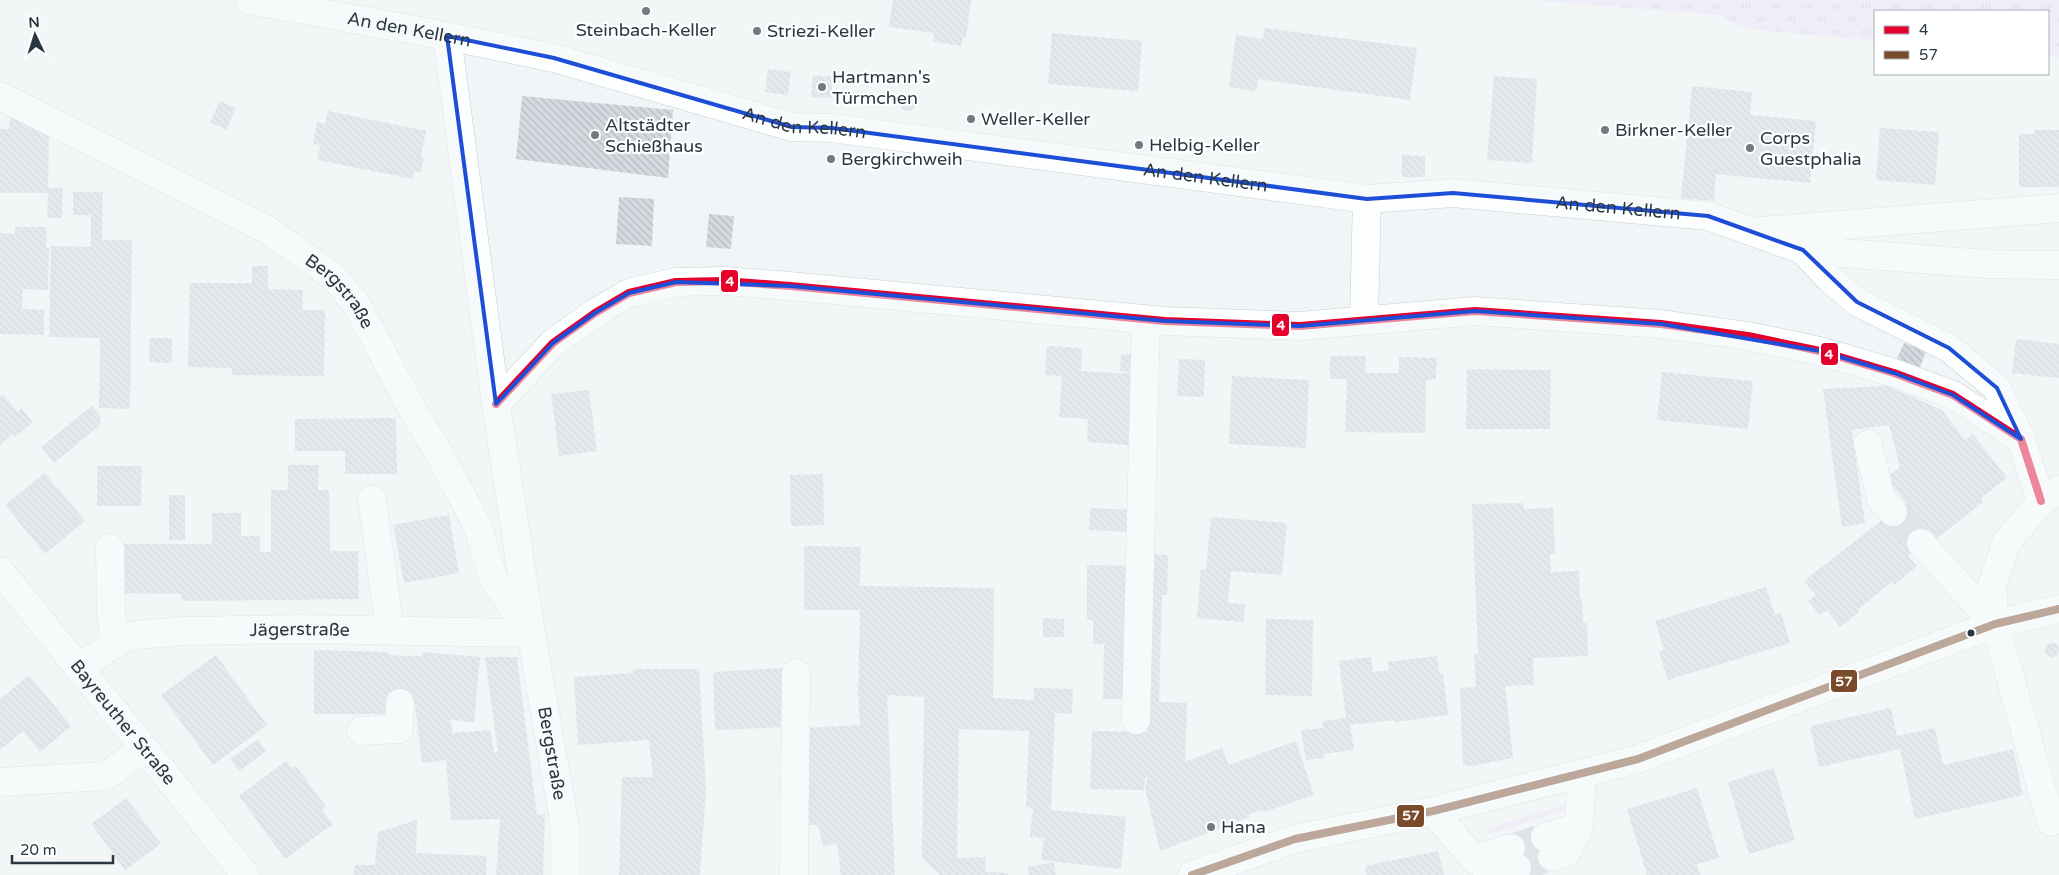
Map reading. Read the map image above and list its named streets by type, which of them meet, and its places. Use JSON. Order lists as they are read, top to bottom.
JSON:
{
  "streets": {
    "street": [
      "An den Kellern",
      "Bergstraße",
      "Jägerstraße",
      "Bayreuther Straße"
    ]
  },
  "crossings": [
    ["An den Kellern", "Bergstraße"],
    ["Bergstraße", "Jägerstraße"],
    ["Jägerstraße", "Bayreuther Straße"]
  ],
  "places": [
    "Steinbach-Keller",
    "Striezi-Keller",
    "Hartmann's Türmchen",
    "Weller-Keller",
    "Birkner-Keller",
    "Altstädter Schießhaus",
    "Helbig-Keller",
    "Corps Guestphalia",
    "Bergkirchweih",
    "Hana"
  ],
  "lines": ["transit line 4", "transit line 57"],
  "legend": ["4", "57"],
  "scale_bar": "20 m",
  "north": "top"
}
